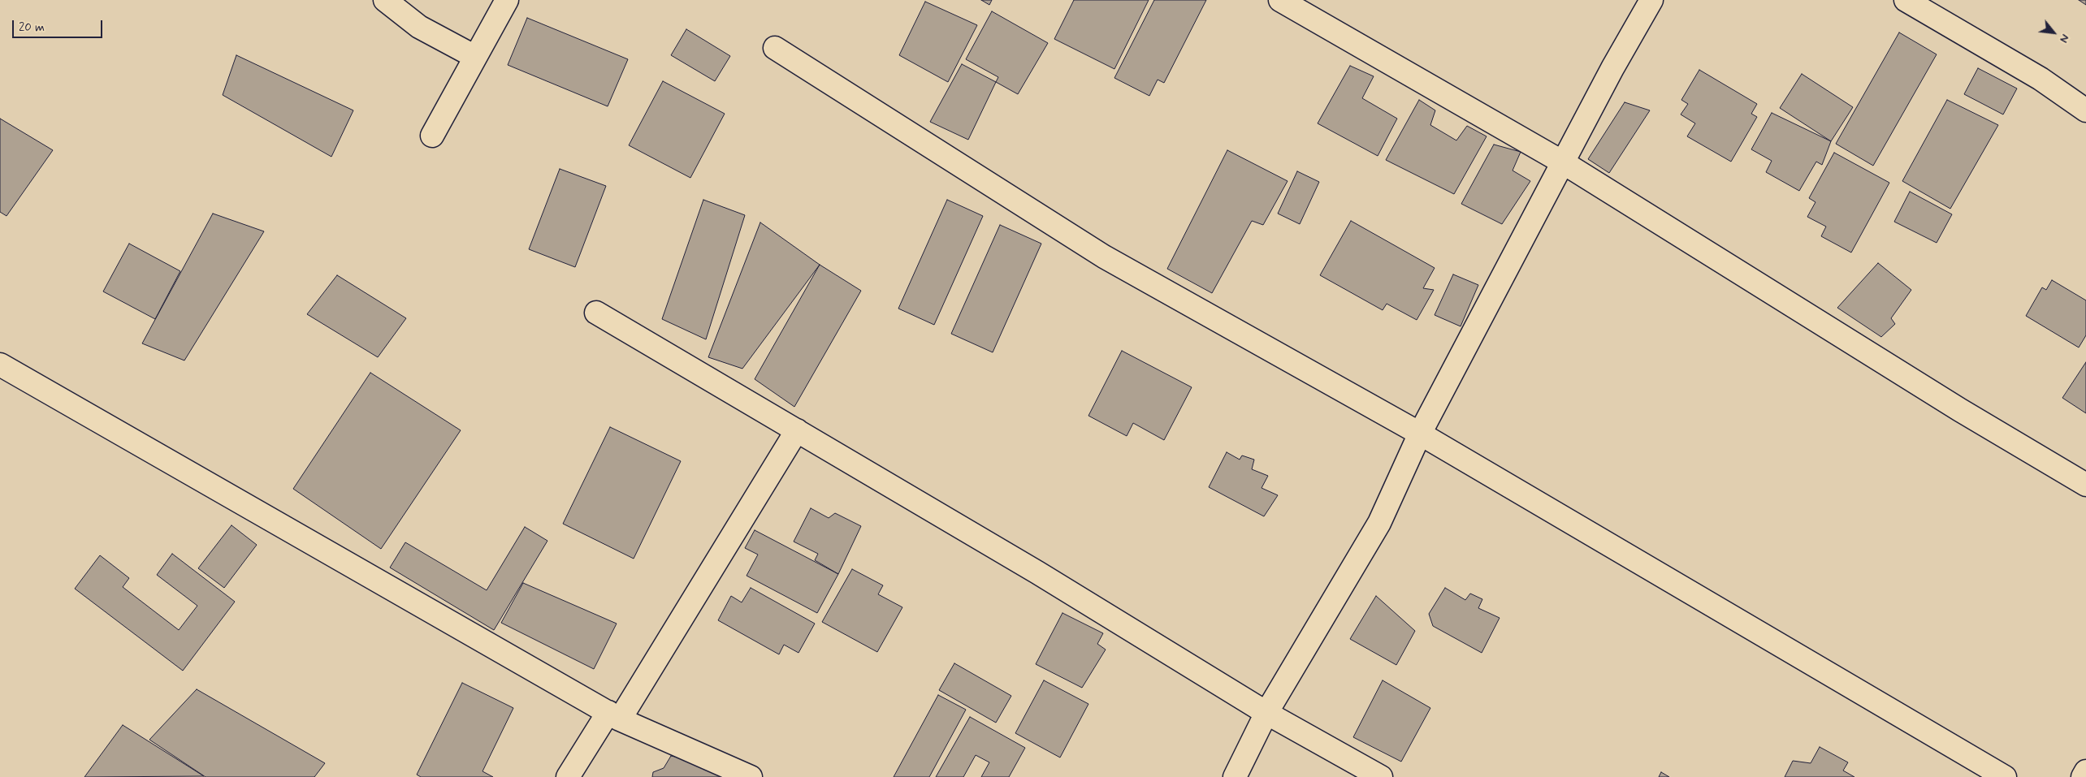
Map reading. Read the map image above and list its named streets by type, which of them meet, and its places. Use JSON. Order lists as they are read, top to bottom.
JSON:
{
  "scale_bar": "20 m",
  "north": "bottom right"
}
